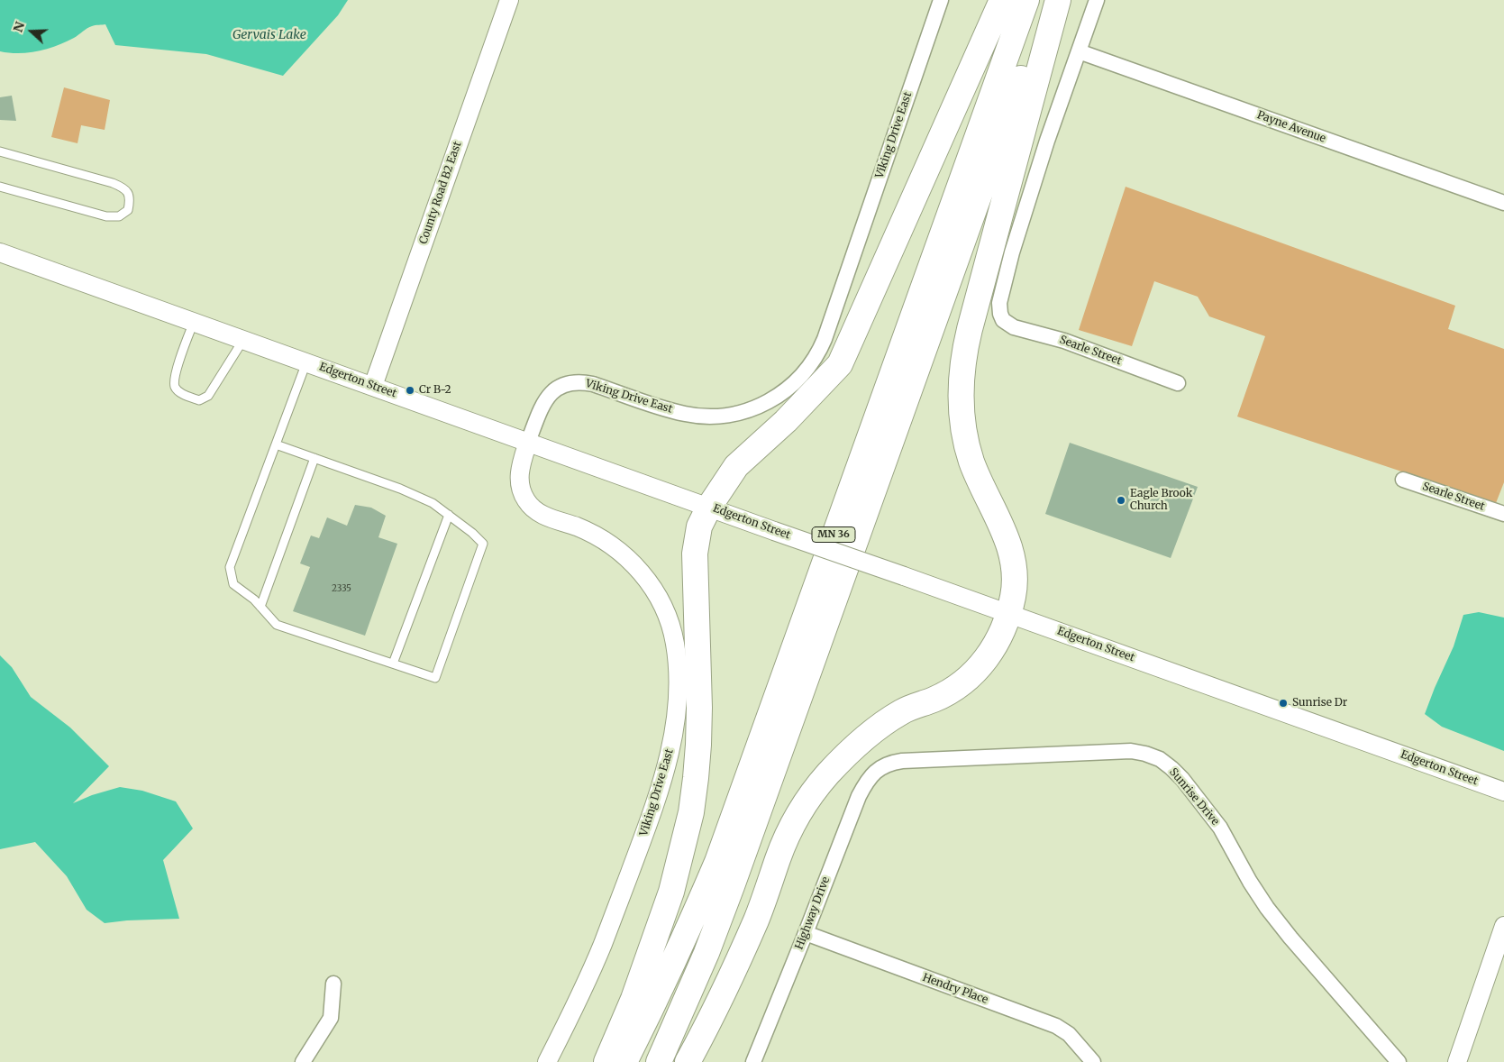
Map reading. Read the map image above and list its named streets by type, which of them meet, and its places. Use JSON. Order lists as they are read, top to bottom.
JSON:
{
  "streets": {
    "highway": ["MN 36"],
    "street": [
      "Payne Avenue",
      "Viking Drive East",
      "County Road B2 East",
      "Searle Street",
      "Edgerton Street",
      "Sunrise Drive",
      "Highway Drive",
      "Hendry Place"
    ]
  },
  "crossings": [
    ["Payne Avenue", "Searle Street"],
    ["Viking Drive East", "Edgerton Street"],
    ["County Road B2 East", "Edgerton Street"],
    ["Sunrise Drive", "Highway Drive"],
    ["Highway Drive", "Hendry Place"]
  ],
  "water": ["Gervais Lake"],
  "places": ["Cr B-2", "Eagle Brook Church", "Sunrise Dr"],
  "house_numbers": ["2335"],
  "north": "left"
}
